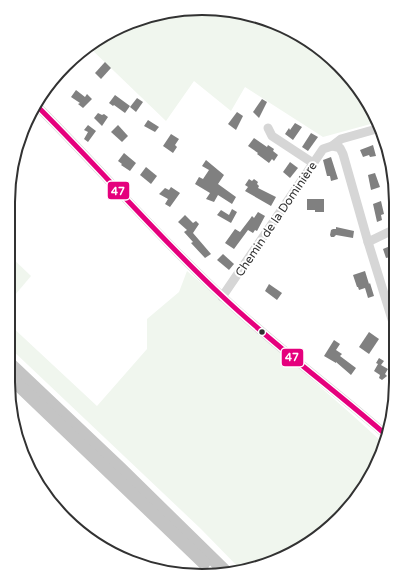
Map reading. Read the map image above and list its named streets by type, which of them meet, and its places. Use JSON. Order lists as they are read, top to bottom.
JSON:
{
  "streets": {
    "street": ["Chemin de la Dominière"]
  },
  "lines": ["transit line 47"]
}
